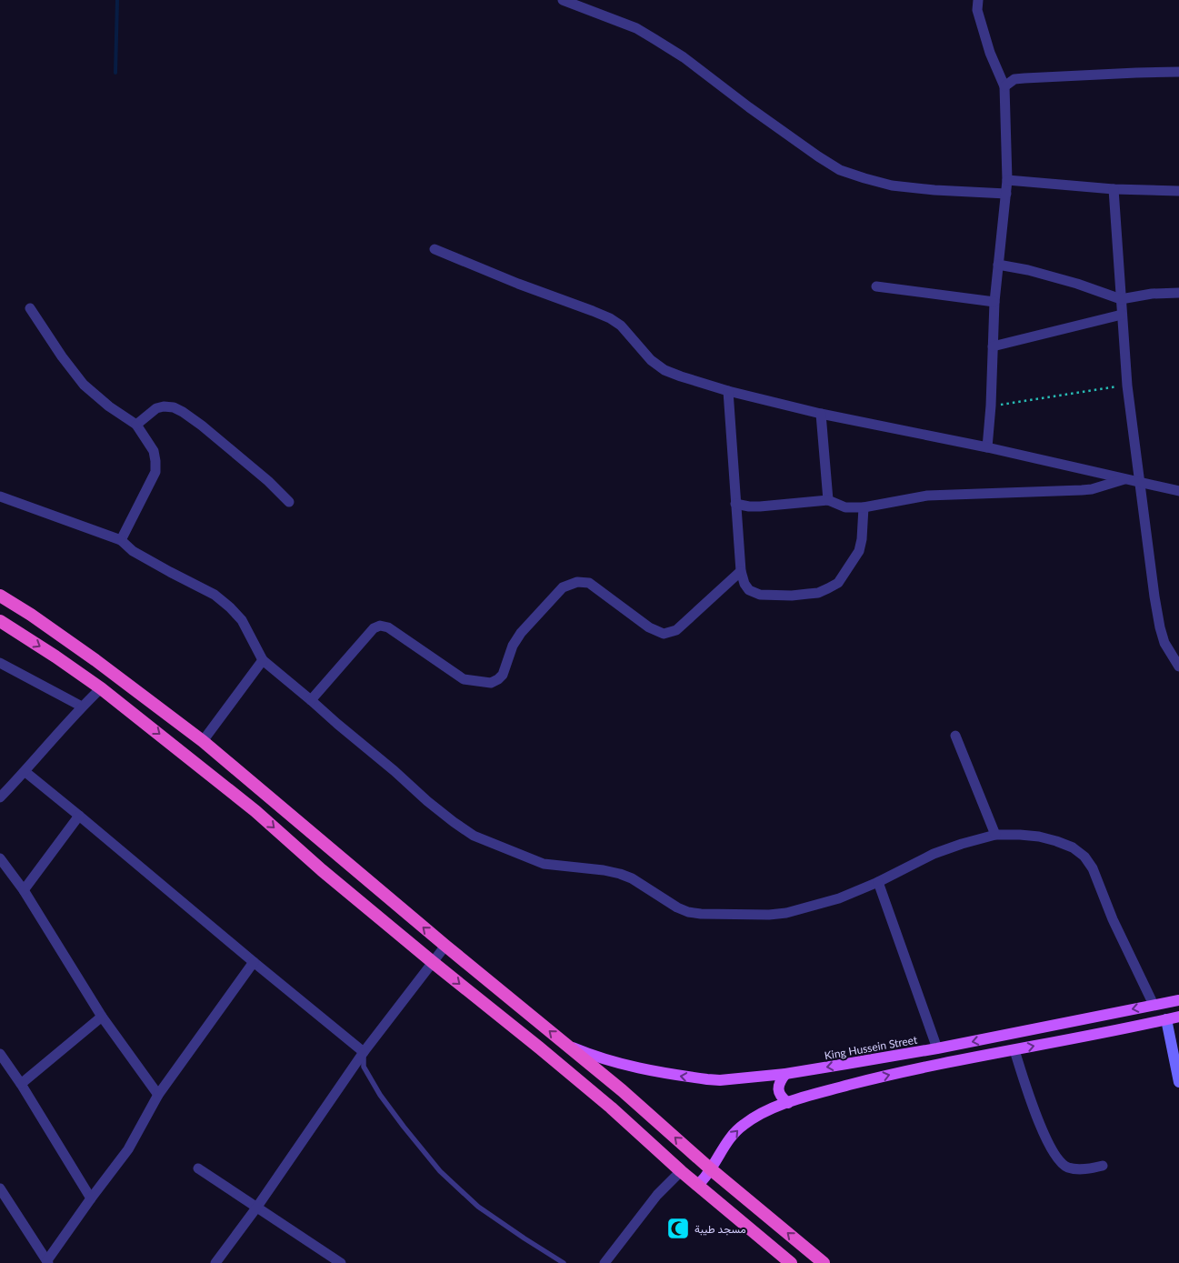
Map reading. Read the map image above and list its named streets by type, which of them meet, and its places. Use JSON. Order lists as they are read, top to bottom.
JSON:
{
  "streets": {
    "main road": ["King Hussein Street"]
  },
  "places": {
    "mosque": ["مسجد طيبة"]
  }
}
